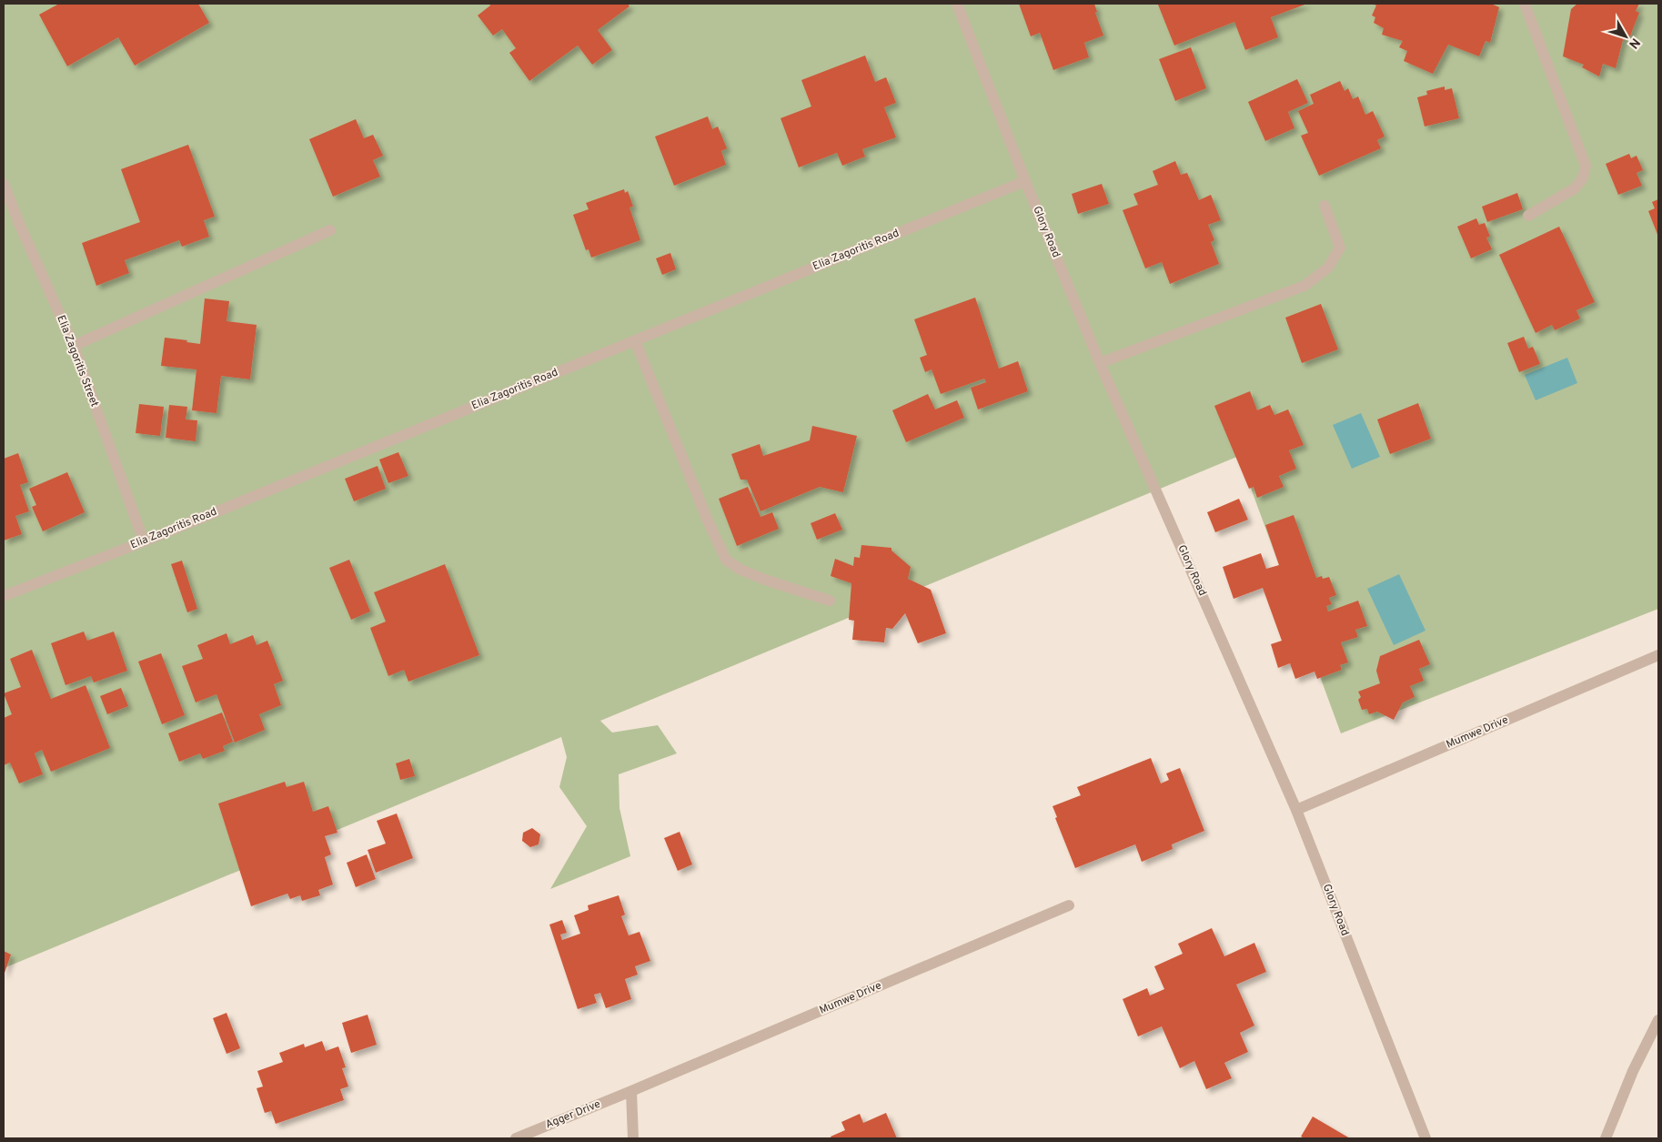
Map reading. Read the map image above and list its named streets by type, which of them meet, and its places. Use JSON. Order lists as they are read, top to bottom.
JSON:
{
  "streets": {
    "street": [
      "Glory Road",
      "Elia Zagoritis Road",
      "Elia Zagoritis Street",
      "Mumwe Drive",
      "Agger Drive"
    ]
  },
  "crossings": [
    ["Glory Road", "Elia Zagoritis Road"],
    ["Glory Road", "Mumwe Drive"],
    ["Elia Zagoritis Road", "Elia Zagoritis Street"],
    ["Mumwe Drive", "Agger Drive"]
  ],
  "north": "bottom right"
}
